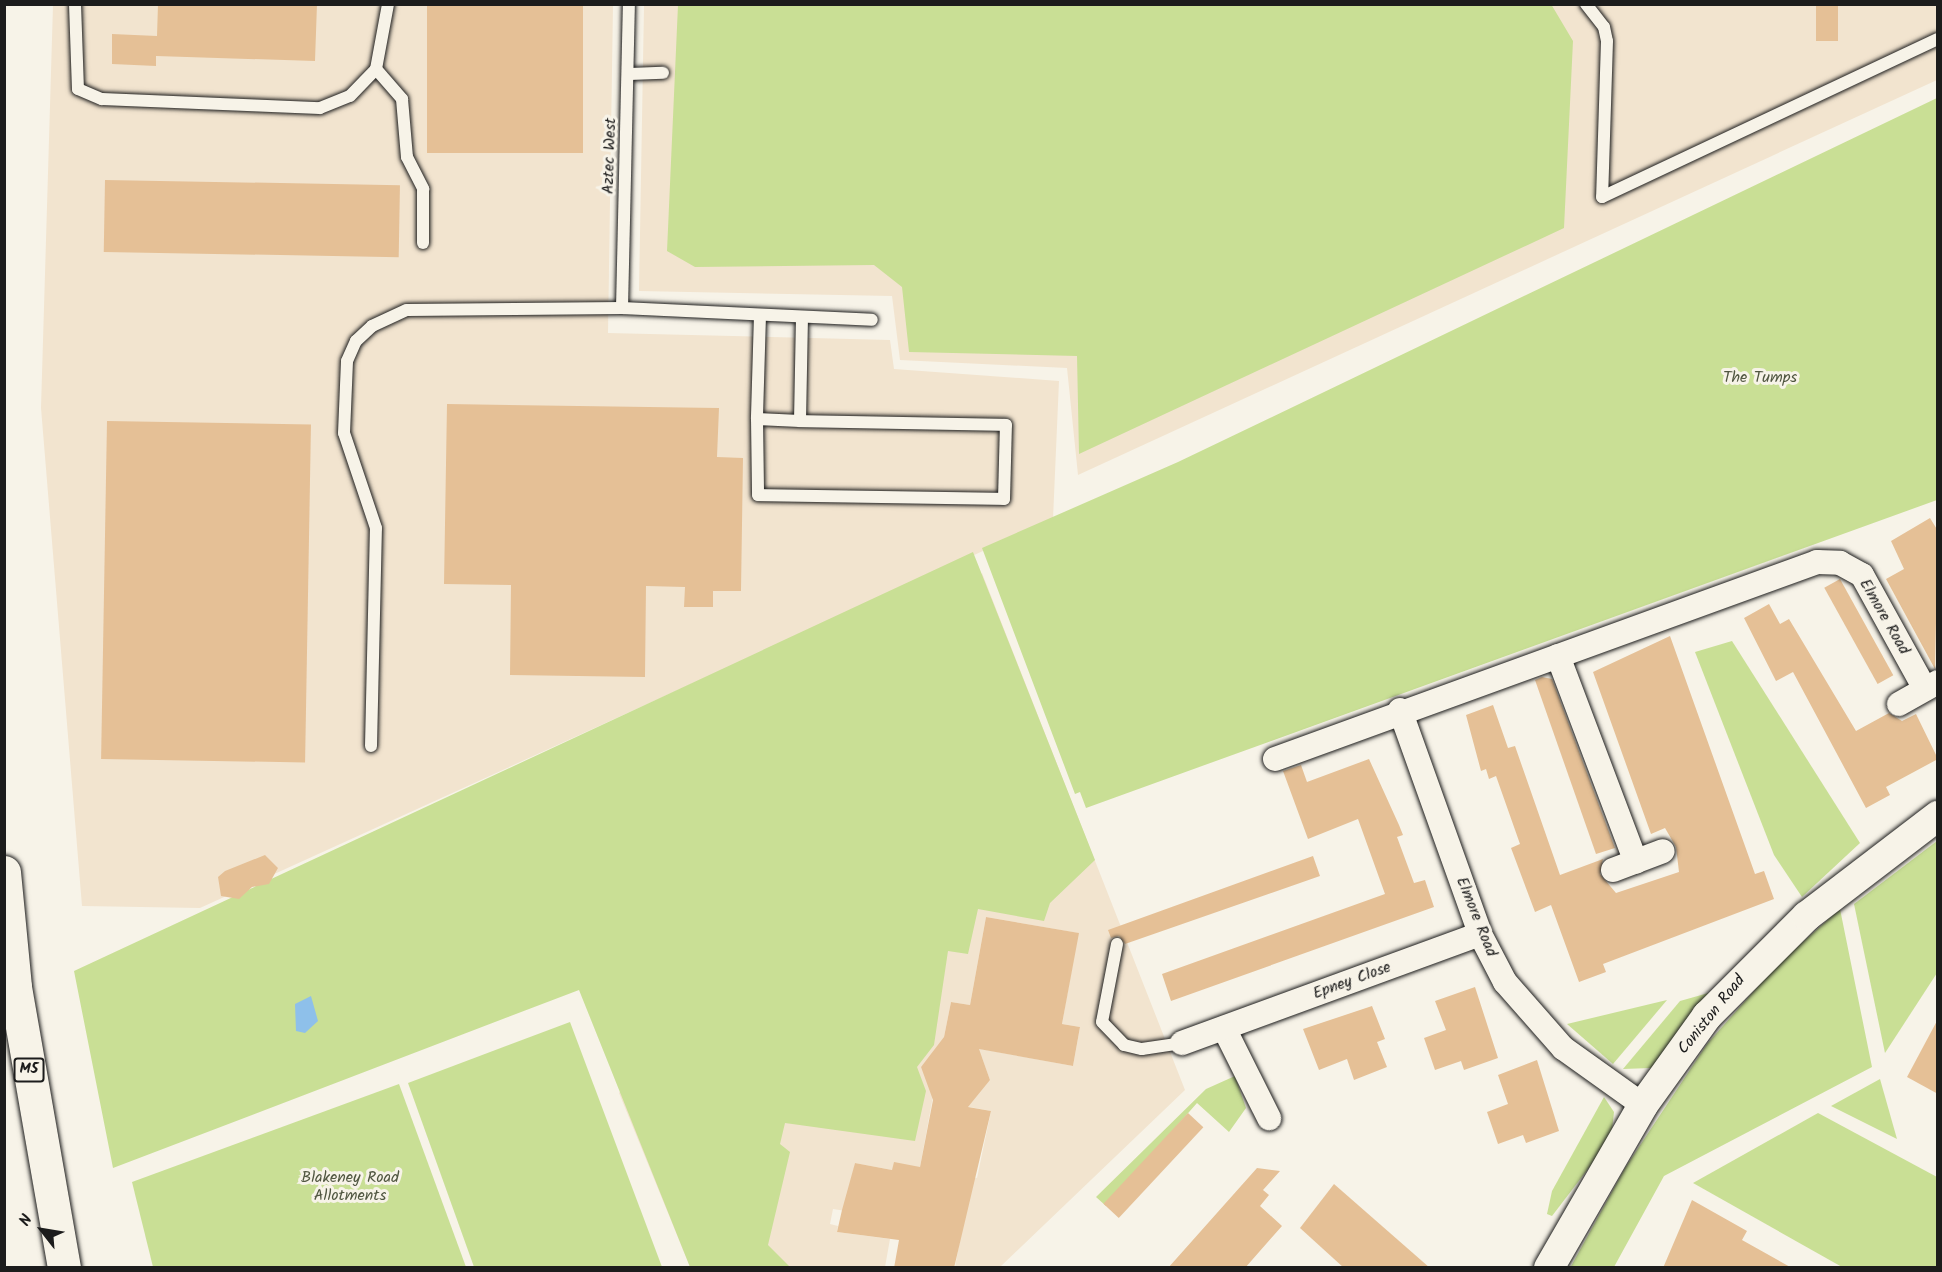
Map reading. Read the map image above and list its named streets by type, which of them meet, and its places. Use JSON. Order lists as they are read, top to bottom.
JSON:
{
  "streets": {
    "highway": ["M5"],
    "street": ["Elmore Road", "Epney Close", "Coniston Road"],
    "lane": ["Aztec West"]
  },
  "crossings": [
    ["Elmore Road", "Epney Close"],
    ["Elmore Road", "Coniston Road"]
  ],
  "parks": ["The Tumps", "Blakeney Road Allotments"],
  "north": "top left"
}
